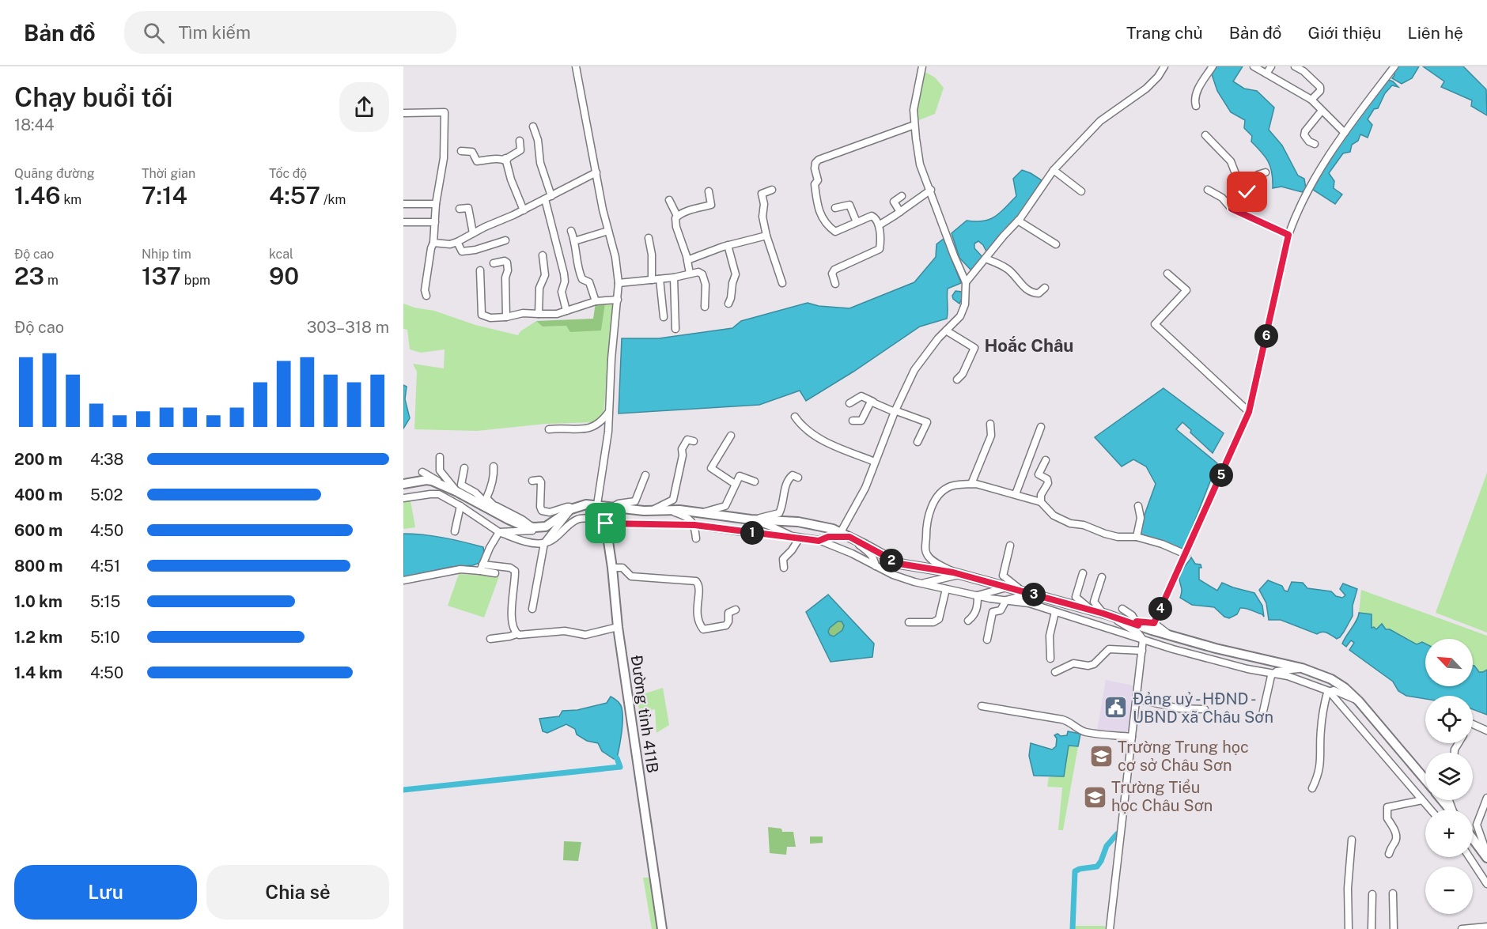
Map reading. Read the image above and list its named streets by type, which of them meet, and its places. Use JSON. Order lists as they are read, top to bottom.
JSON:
{
  "streets": {
    "main road": ["Đường tỉnh 411B"]
  },
  "districts": ["Hoắc Châu"],
  "places": {
    "public building": ["Đảng uỷ - HĐND - UBND xã Châu Sơn"],
    "school or university": ["Trường Trung học cơ sở Châu Sơn", "Trường Tiểu học Châu Sơn"]
  },
  "north": "top left",
  "page": {
    "header": "Bản đồ",
    "search": "Tìm kiếm",
    "nav": [
      "Trang chủ",
      "Bản đồ",
      "Giới thiệu",
      "Liên hệ"
    ],
    "heading": ["Chạy buổi tối", "18:44"],
    "stats": [
      ["Quãng đường", "1.46 km"],
      ["Thời gian", "7:14"],
      ["Tốc độ", "4:57 /km"],
      ["Độ cao", "23 m"],
      ["Nhịp tim", "137 bpm"],
      ["kcal", "90"]
    ],
    "chart": ["Độ cao", "303–318 m"],
    "pins": [
      "6",
      "5",
      "1",
      "2",
      "3",
      "4"
    ],
    "list": [
      {
        "name": "200 m",
        "note": "4:38"
      },
      {
        "name": "400 m",
        "note": "5:02"
      },
      {
        "name": "600 m",
        "note": "4:50"
      },
      {
        "name": "800 m",
        "note": "4:51"
      },
      {
        "name": "1.0 km",
        "note": "5:15"
      },
      {
        "name": "1.2 km",
        "note": "5:10"
      },
      {
        "name": "1.4 km",
        "note": "4:50"
      }
    ],
    "map_buttons": ["+", "−"],
    "buttons": ["Lưu", "Chia sẻ"]
  }
}
